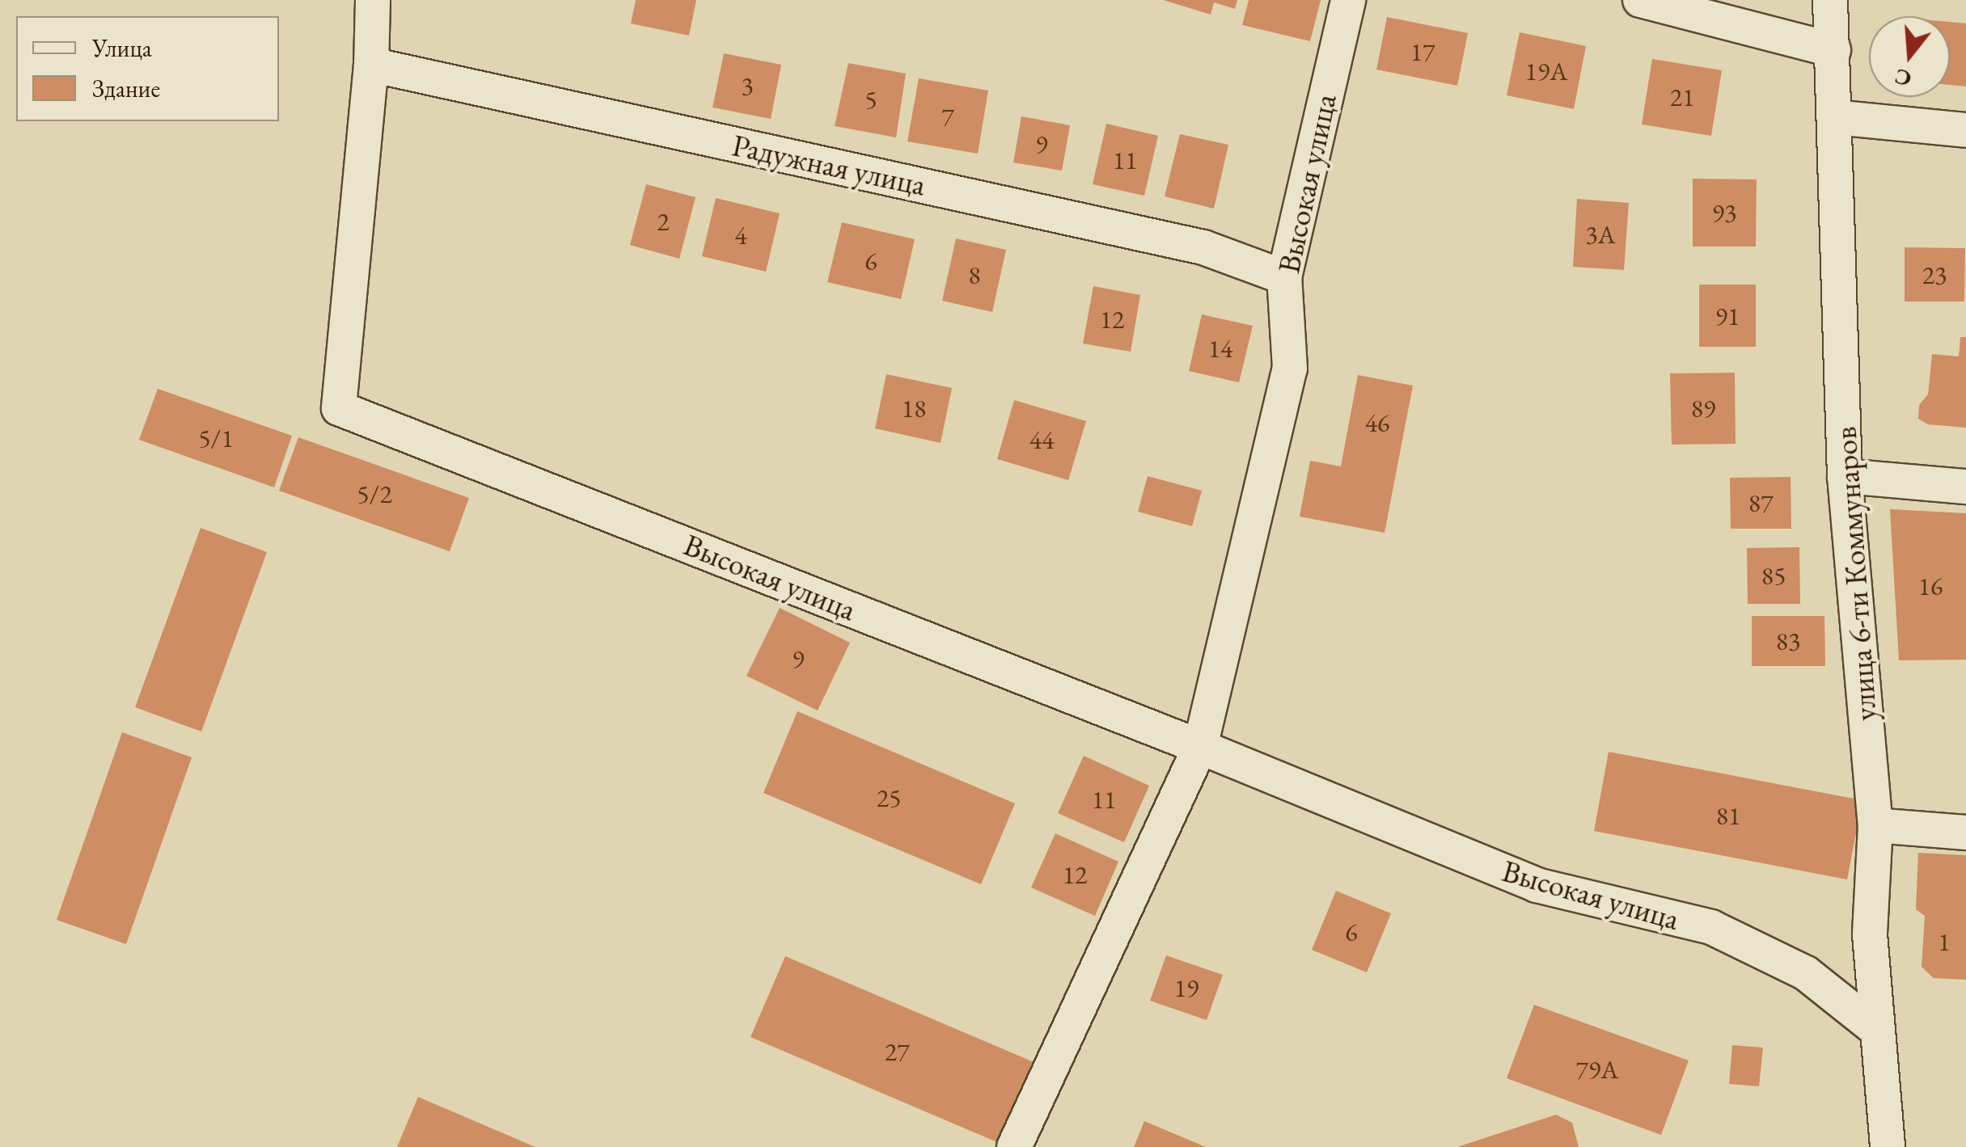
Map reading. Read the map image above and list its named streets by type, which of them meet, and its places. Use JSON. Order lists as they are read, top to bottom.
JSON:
{
  "streets": {
    "street": ["Радужная улица", "Высокая улица", "улица 6-ти Коммунаров"]
  },
  "crossings": [
    ["Радужная улица", "Высокая улица"],
    ["Высокая улица", "улица 6-ти Коммунаров"]
  ],
  "house_numbers": [
    "17",
    "19А",
    "3",
    "21",
    "5",
    "7",
    "9",
    "11",
    "93",
    "2",
    "3А",
    "4",
    "6",
    "8",
    "23",
    "91",
    "12",
    "14",
    "18",
    "89",
    "46",
    "5/1",
    "44",
    "5/2",
    "87",
    "85",
    "16",
    "83",
    "9",
    "25",
    "11",
    "81",
    "12",
    "6",
    "1",
    "19",
    "27",
    "79А"
  ],
  "legend": ["Улица", "Здание"],
  "north": "bottom"
}
